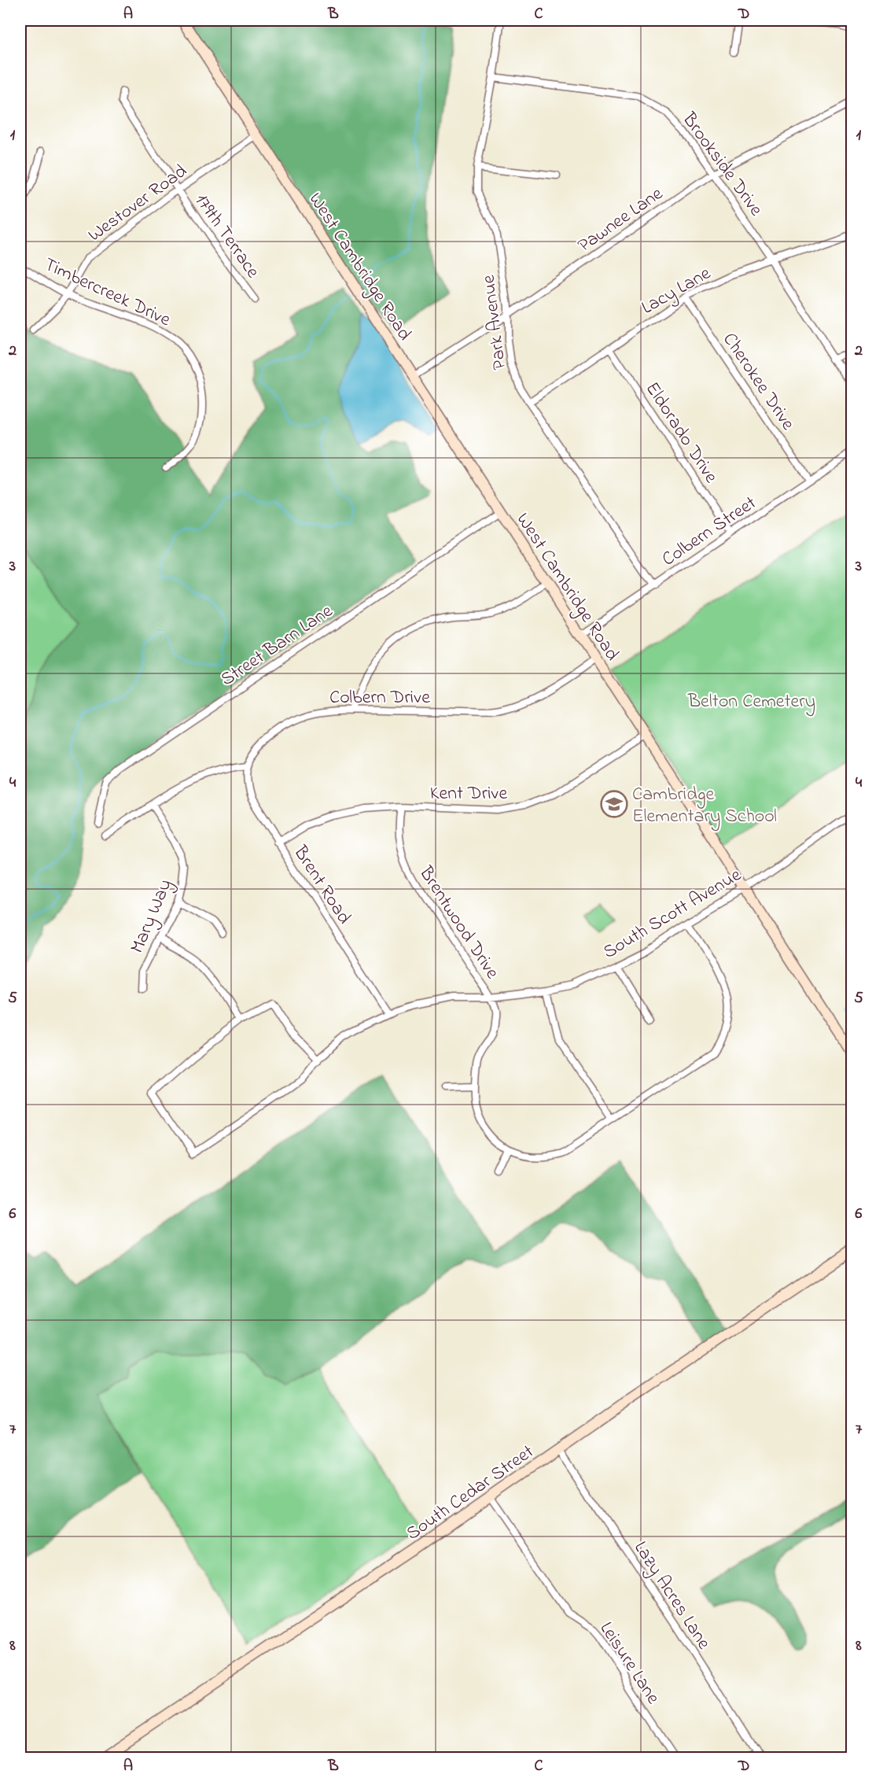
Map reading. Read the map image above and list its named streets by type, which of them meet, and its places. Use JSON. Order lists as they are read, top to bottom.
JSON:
{
  "streets": {
    "street": [
      "Brookside Drive",
      "Westover Road",
      "Pawnee Lane",
      "179th Terrace",
      "West Cambridge Road",
      "Lacy Lane",
      "Timbercreek Drive",
      "Park Avenue",
      "Cherokee Drive",
      "Eldorado Drive",
      "Colbern Street",
      "Street Barn Lane",
      "Colbern Drive",
      "Kent Drive",
      "Brent Road",
      "South Scott Avenue",
      "Mary Way",
      "Brentwood Drive",
      "South Cedar Street",
      "Lazy Acres Lane",
      "Leisure Lane"
    ]
  },
  "crossings": [
    ["Brookside Drive", "Pawnee Lane"],
    ["Brookside Drive", "Lacy Lane"],
    ["Brookside Drive", "Park Avenue"],
    ["Westover Road", "179th Terrace"],
    ["Westover Road", "West Cambridge Road"],
    ["Westover Road", "Timbercreek Drive"],
    ["Pawnee Lane", "West Cambridge Road"],
    ["Pawnee Lane", "Park Avenue"],
    ["West Cambridge Road", "Colbern Street"],
    ["West Cambridge Road", "Street Barn Lane"],
    ["West Cambridge Road", "Colbern Drive"],
    ["West Cambridge Road", "Kent Drive"],
    ["West Cambridge Road", "South Scott Avenue"],
    ["Lacy Lane", "Park Avenue"],
    ["Lacy Lane", "Cherokee Drive"],
    ["Lacy Lane", "Eldorado Drive"],
    ["Park Avenue", "Colbern Street"],
    ["Cherokee Drive", "Colbern Street"],
    ["Eldorado Drive", "Colbern Street"],
    ["Colbern Drive", "Brent Road"],
    ["Kent Drive", "Brent Road"],
    ["Kent Drive", "Brentwood Drive"],
    ["Brent Road", "Brentwood Drive"],
    ["South Scott Avenue", "Brentwood Drive"],
    ["South Cedar Street", "Lazy Acres Lane"],
    ["South Cedar Street", "Leisure Lane"]
  ],
  "parks": ["Belton Cemetery"],
  "places": {
    "school or university": ["Cambridge Elementary School"]
  },
  "grid": {
    "columns": [
      "A",
      "B",
      "C",
      "D"
    ],
    "rows": [
      "1",
      "2",
      "3",
      "4",
      "5",
      "6",
      "7",
      "8"
    ]
  }
}
